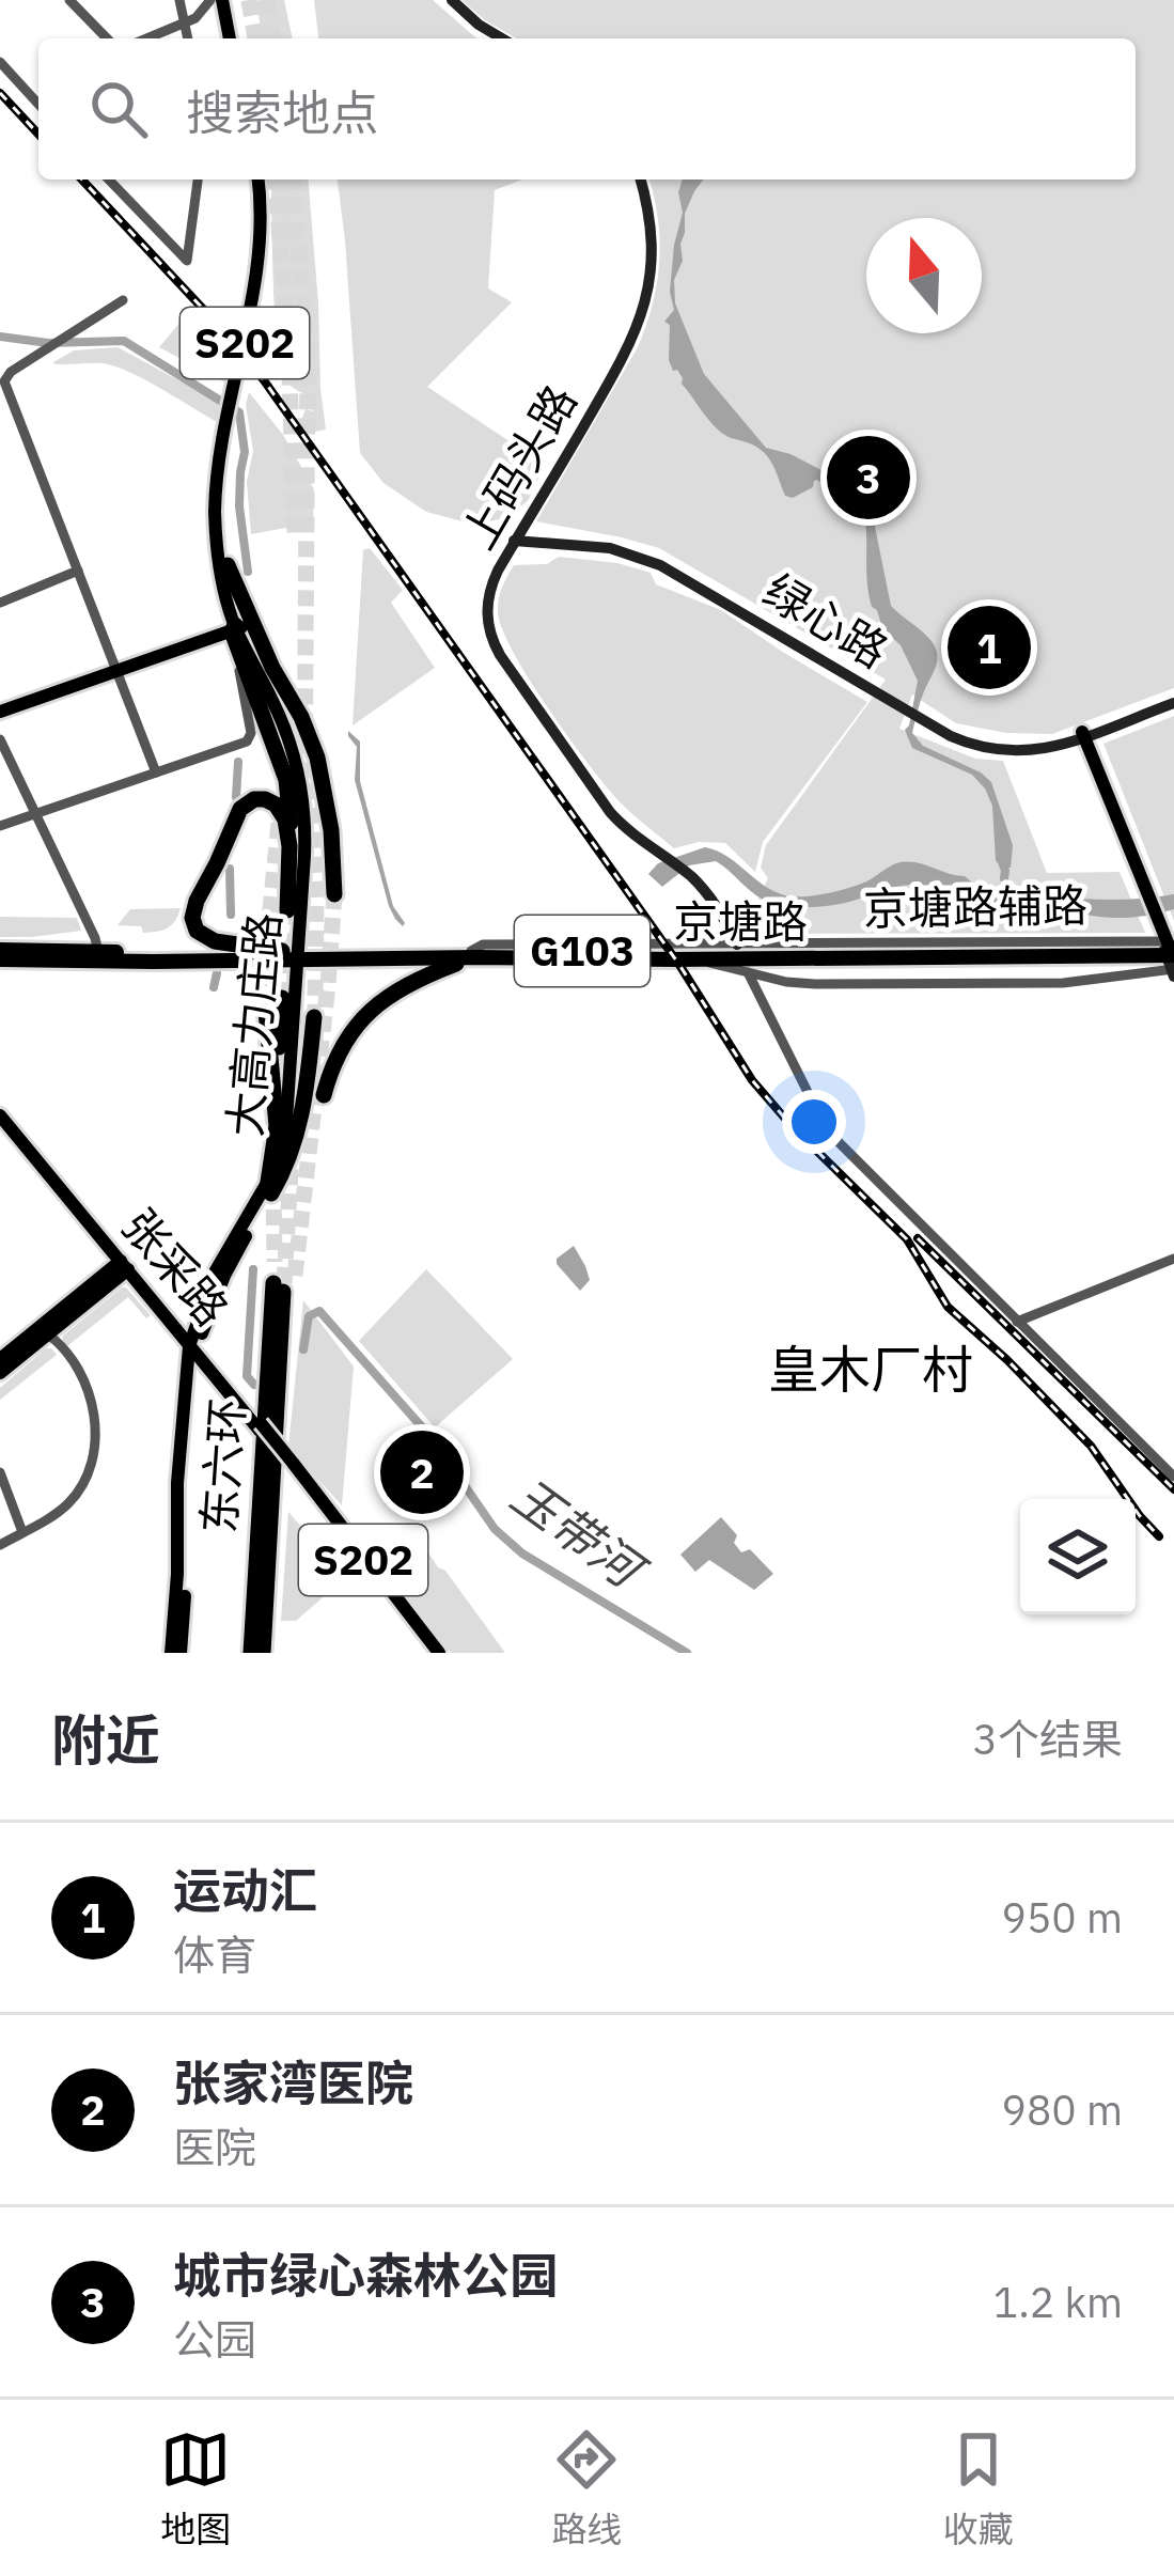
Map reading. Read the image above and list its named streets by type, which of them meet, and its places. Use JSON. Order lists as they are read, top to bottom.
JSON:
{
  "streets": {
    "highway": ["京塘路", "G103", "东六环"],
    "main road": [
      "S202",
      "上码头路",
      "绿心路",
      "大高力庄路",
      "张采路"
    ],
    "street": ["京塘路辅路"]
  },
  "crossings": [
    ["S202", "大高力庄路"],
    ["上码头路", "绿心路"],
    ["上码头路", "京塘路辅路"],
    ["京塘路辅路", "京塘路"],
    ["京塘路", "大高力庄路"],
    ["大高力庄路", "张采路"]
  ],
  "districts": ["皇木厂村"],
  "water": ["玉带河"],
  "north": "top",
  "page": {
    "search": "搜索地点",
    "pins": ["3", "1", "2"],
    "heading": ["附近", "3个结果"],
    "list": [
      {
        "mark": "1",
        "name": "运动汇",
        "note": "体育",
        "value": "950 m"
      },
      {
        "mark": "2",
        "name": "张家湾医院",
        "note": "医院",
        "value": "980 m"
      },
      {
        "mark": "3",
        "name": "城市绿心森林公园",
        "note": "公园",
        "value": "1.2 km"
      }
    ],
    "nav": ["地图", "路线", "收藏"]
  }
}
